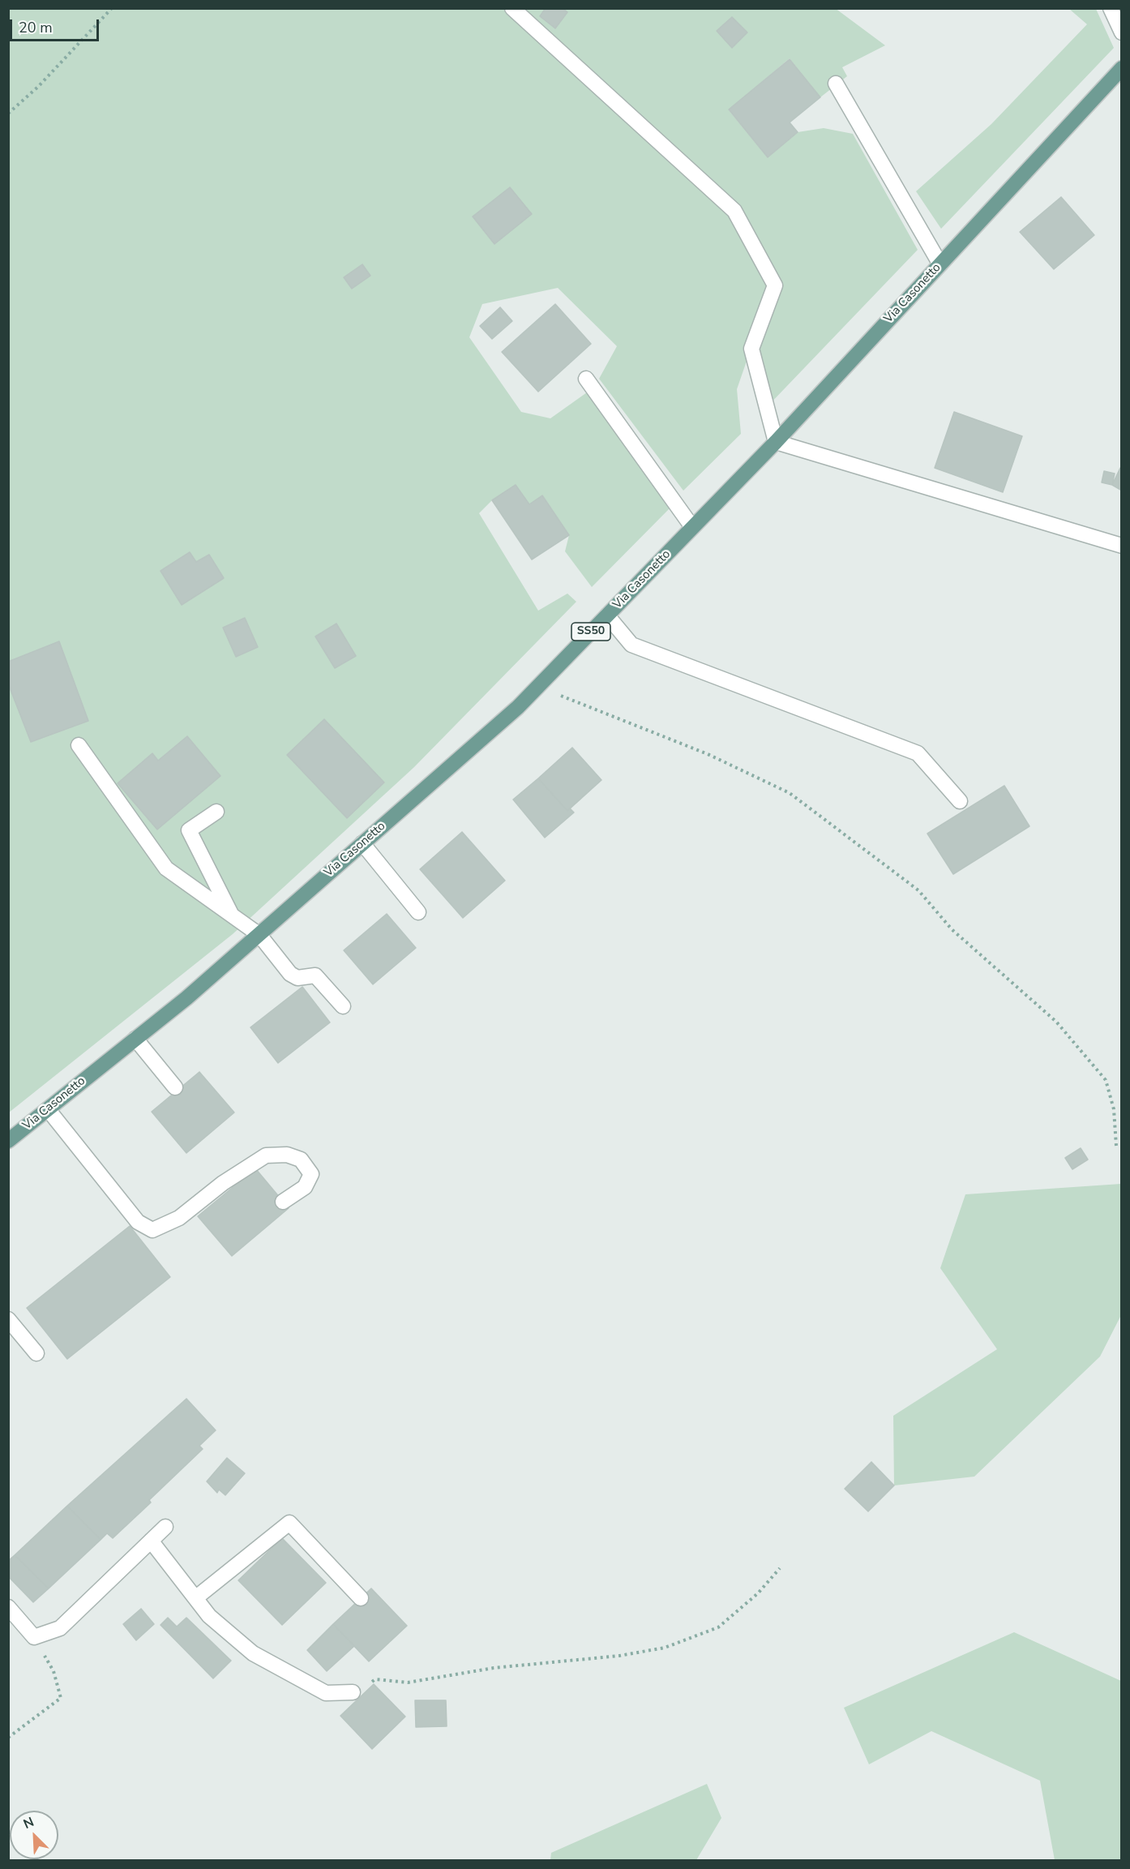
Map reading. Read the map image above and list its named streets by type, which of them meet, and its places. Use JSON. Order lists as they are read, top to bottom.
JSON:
{
  "streets": {
    "main road": ["Via Casonetto", "SS50"]
  },
  "scale_bar": "20 m",
  "north": "top left"
}
